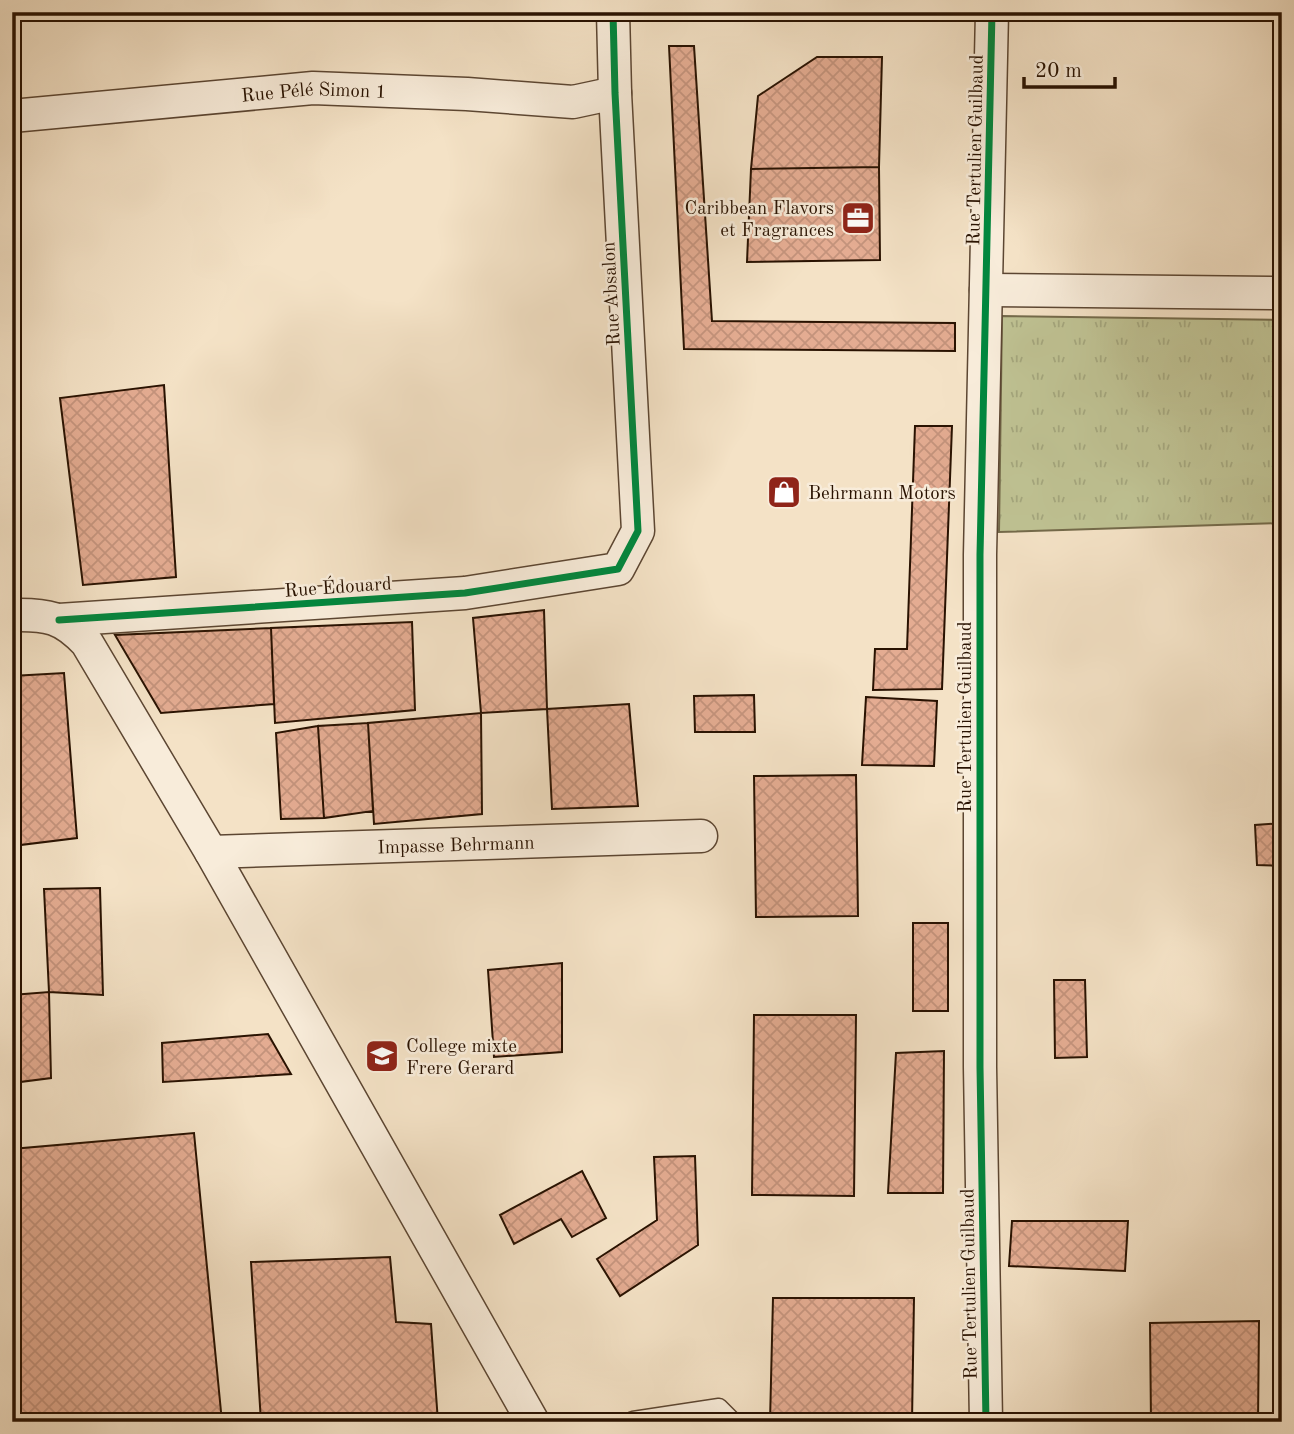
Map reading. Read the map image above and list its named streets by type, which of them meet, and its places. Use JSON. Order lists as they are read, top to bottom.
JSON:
{
  "streets": {
    "street": [
      "Rue Pélé Simon 1",
      "Rue Tertulien Guilbaud",
      "Rue Absalon",
      "Rue Édouard",
      "Impasse Behrmann"
    ]
  },
  "crossings": [
    ["Rue Pélé Simon 1", "Rue Absalon"],
    ["Rue Absalon", "Rue Édouard"]
  ],
  "places": {
    "office": ["Caribbean Flavors et Fragrances"],
    "shop": ["Behrmann Motors"],
    "school or university": ["College mixte Frere Gerard"]
  },
  "scale_bar": "20 m"
}
